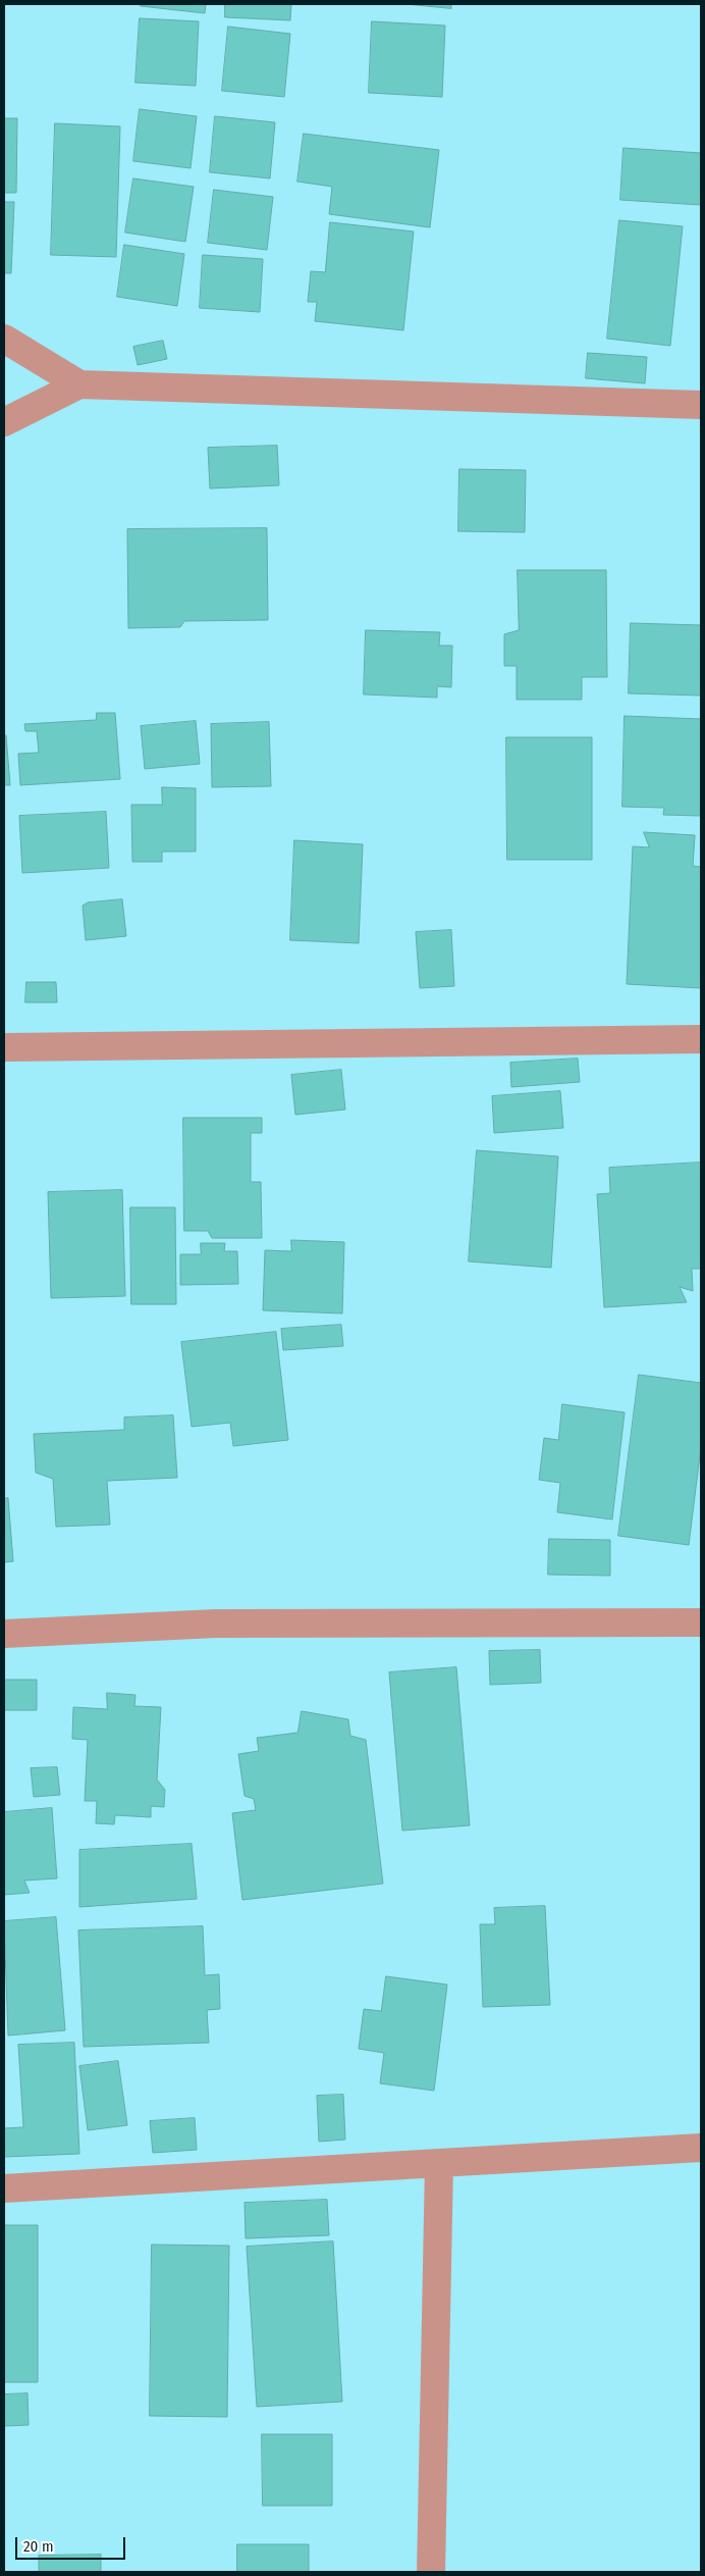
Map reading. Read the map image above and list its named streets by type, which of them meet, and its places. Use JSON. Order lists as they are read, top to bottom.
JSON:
{
  "scale_bar": "20 m"
}
